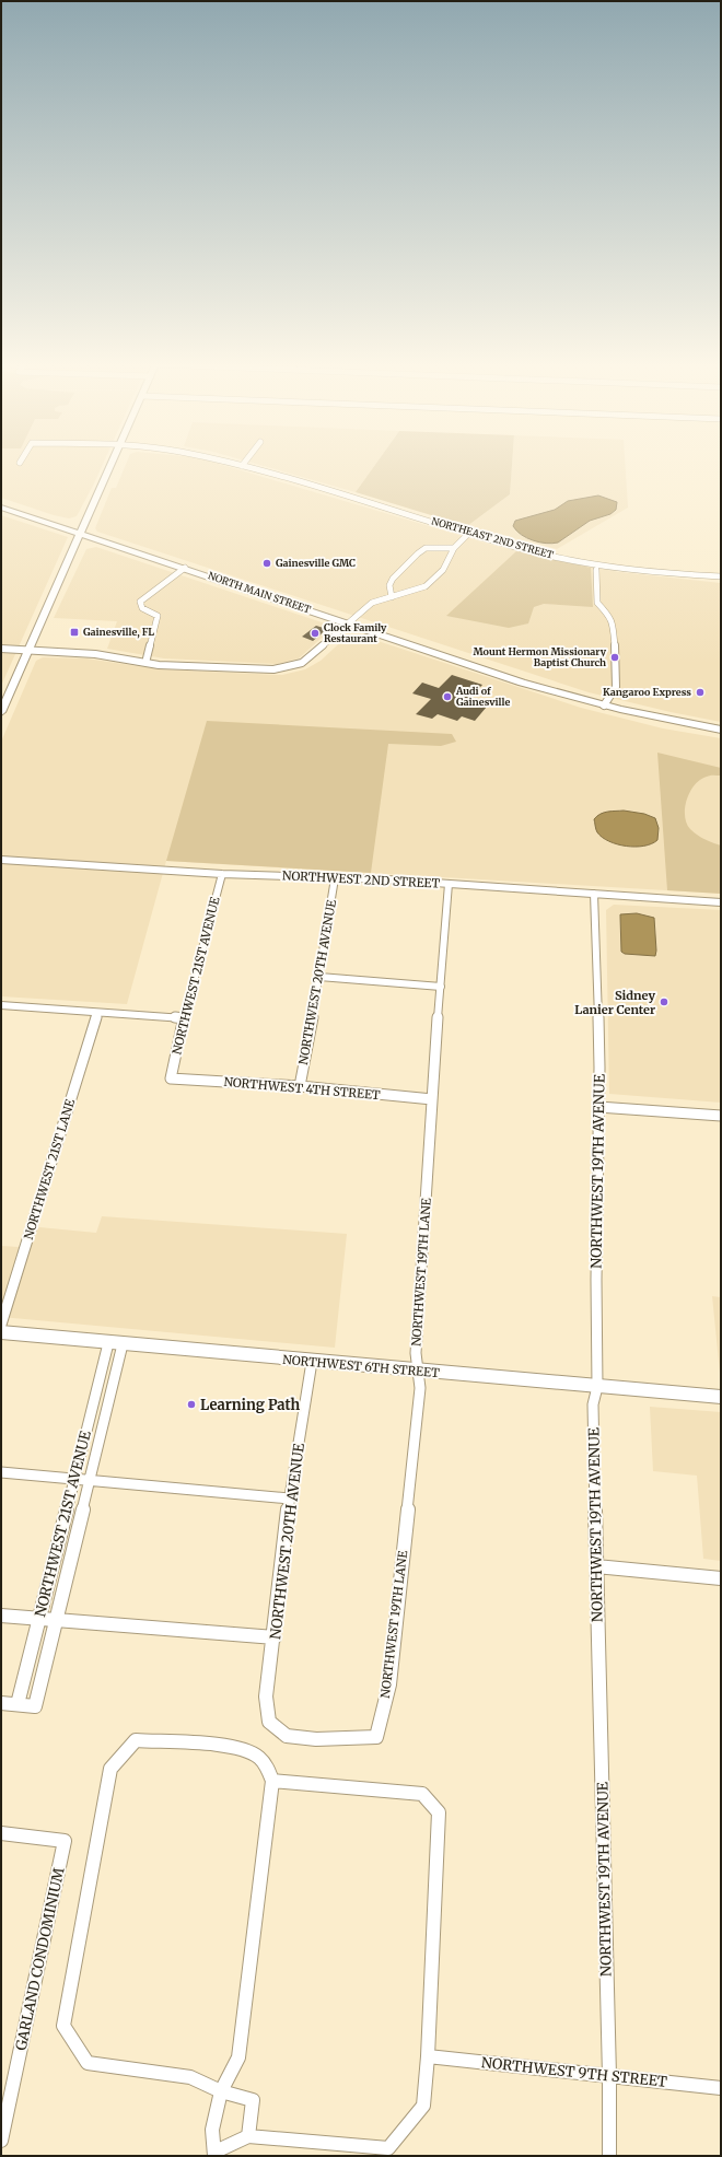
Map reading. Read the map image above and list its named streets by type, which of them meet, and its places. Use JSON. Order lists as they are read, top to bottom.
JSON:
{
  "streets": {
    "main road": ["NORTH MAIN STREET", "NORTHWEST 6TH STREET"],
    "street": [
      "NORTHEAST 2ND STREET",
      "NORTHWEST 2ND STREET",
      "NORTHWEST 21ST AVENUE",
      "NORTHWEST 20TH AVENUE",
      "NORTHWEST 4TH STREET",
      "NORTHWEST 21ST LANE",
      "NORTHWEST 19TH AVENUE",
      "NORTHWEST 19TH LANE",
      "GARLAND CONDOMINIUM",
      "NORTHWEST 9TH STREET"
    ]
  },
  "crossings": [
    ["NORTHWEST 2ND STREET", "NORTHWEST 21ST AVENUE"],
    ["NORTHWEST 2ND STREET", "NORTHWEST 20TH AVENUE"],
    ["NORTHWEST 2ND STREET", "NORTHWEST 19TH AVENUE"],
    ["NORTHWEST 2ND STREET", "NORTHWEST 19TH LANE"],
    ["NORTHWEST 21ST AVENUE", "NORTHWEST 4TH STREET"],
    ["NORTHWEST 21ST AVENUE", "NORTHWEST 6TH STREET"],
    ["NORTHWEST 20TH AVENUE", "NORTHWEST 4TH STREET"],
    ["NORTHWEST 20TH AVENUE", "NORTHWEST 19TH LANE"],
    ["NORTHWEST 20TH AVENUE", "NORTHWEST 6TH STREET"],
    ["NORTHWEST 4TH STREET", "NORTHWEST 19TH LANE"],
    ["NORTHWEST 19TH AVENUE", "NORTHWEST 6TH STREET"],
    ["NORTHWEST 19TH AVENUE", "NORTHWEST 9TH STREET"],
    ["NORTHWEST 19TH LANE", "NORTHWEST 6TH STREET"]
  ],
  "places": {
    "other": [
      "Gainesville GMC",
      "Clock Family Restaurant",
      "Mount Hermon Missionary Baptist Church",
      "Kangaroo Express",
      "Audi of Gainesville",
      "Sidney Lanier Center",
      "Learning Path"
    ],
    "transit": ["Gainesville, FL"]
  }
}
